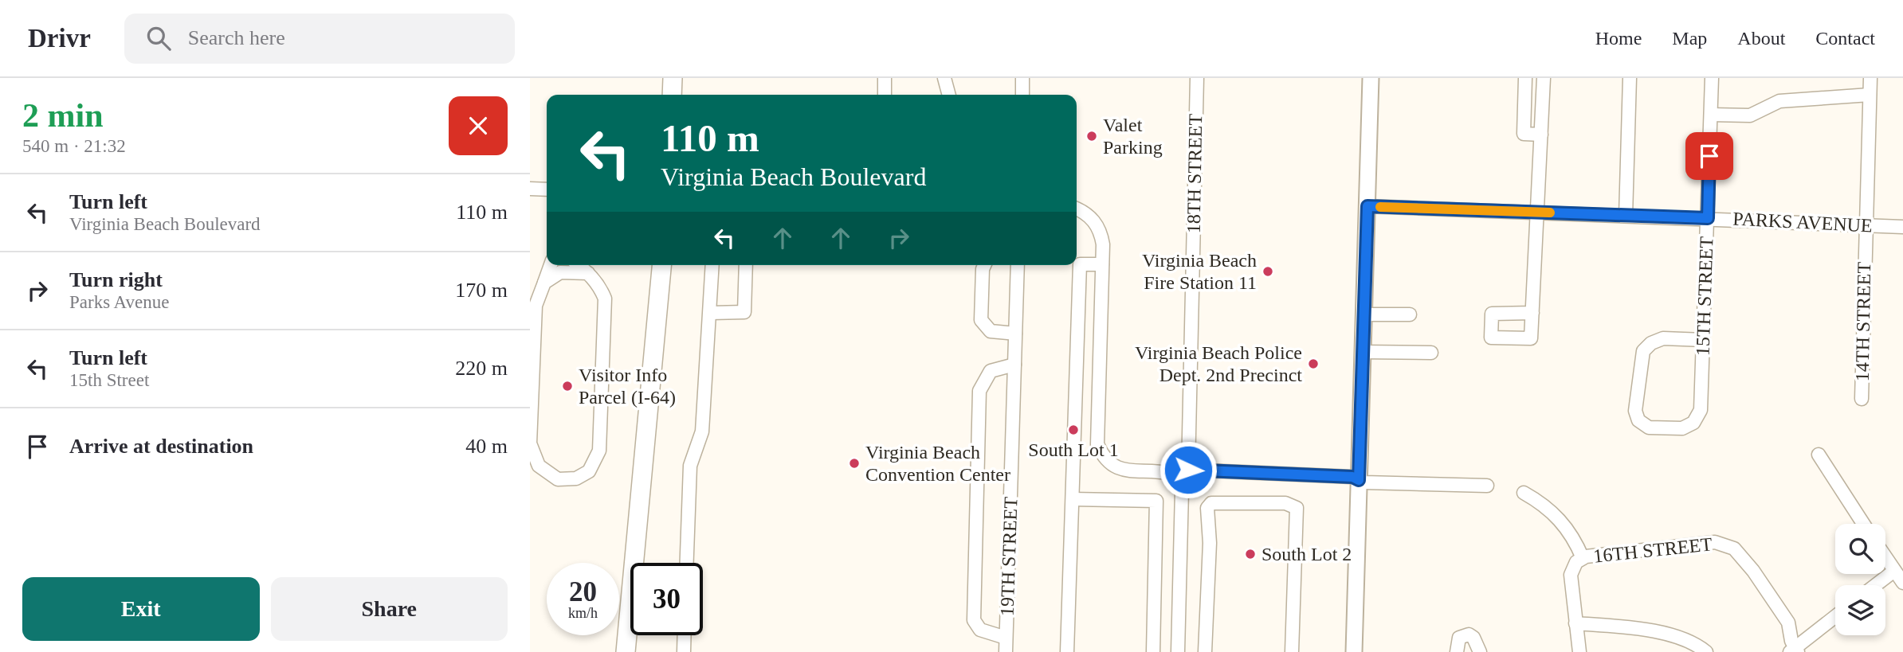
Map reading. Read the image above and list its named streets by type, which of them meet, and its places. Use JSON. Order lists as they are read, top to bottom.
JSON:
{
  "streets": {
    "street": [
      "18TH STREET",
      "PARKS AVENUE",
      "15TH STREET",
      "14TH STREET",
      "16TH STREET",
      "19TH STREET"
    ]
  },
  "crossings": [
    ["PARKS AVENUE", "15TH STREET"],
    ["PARKS AVENUE", "14TH STREET"]
  ],
  "places": [
    "Valet Parking",
    "Virginia Beach Fire Station 11",
    "Virginia Beach Police Dept. 2nd Precinct",
    "Visitor Info Parcel (I-64)",
    "South Lot 1",
    "Virginia Beach Convention Center",
    "South Lot 2"
  ],
  "page": {
    "header": "Drivr",
    "search": "Search here",
    "nav": [
      "Home",
      "Map",
      "About",
      "Contact"
    ],
    "heading": ["2 min", "540 m · 21:32"],
    "turn": ["110 m", "Virginia Beach Boulevard"],
    "list": [
      {
        "name": "Turn left",
        "note": "Virginia Beach Boulevard",
        "value": "110 m"
      },
      {
        "name": "Turn right",
        "note": "Parks Avenue",
        "value": "170 m"
      },
      {
        "name": "Turn left",
        "note": "15th Street",
        "value": "220 m"
      },
      {
        "name": "Arrive at destination",
        "value": "40 m"
      }
    ],
    "speed": "20 km/h",
    "limit": "30",
    "buttons": ["Exit", "Share"]
  }
}
